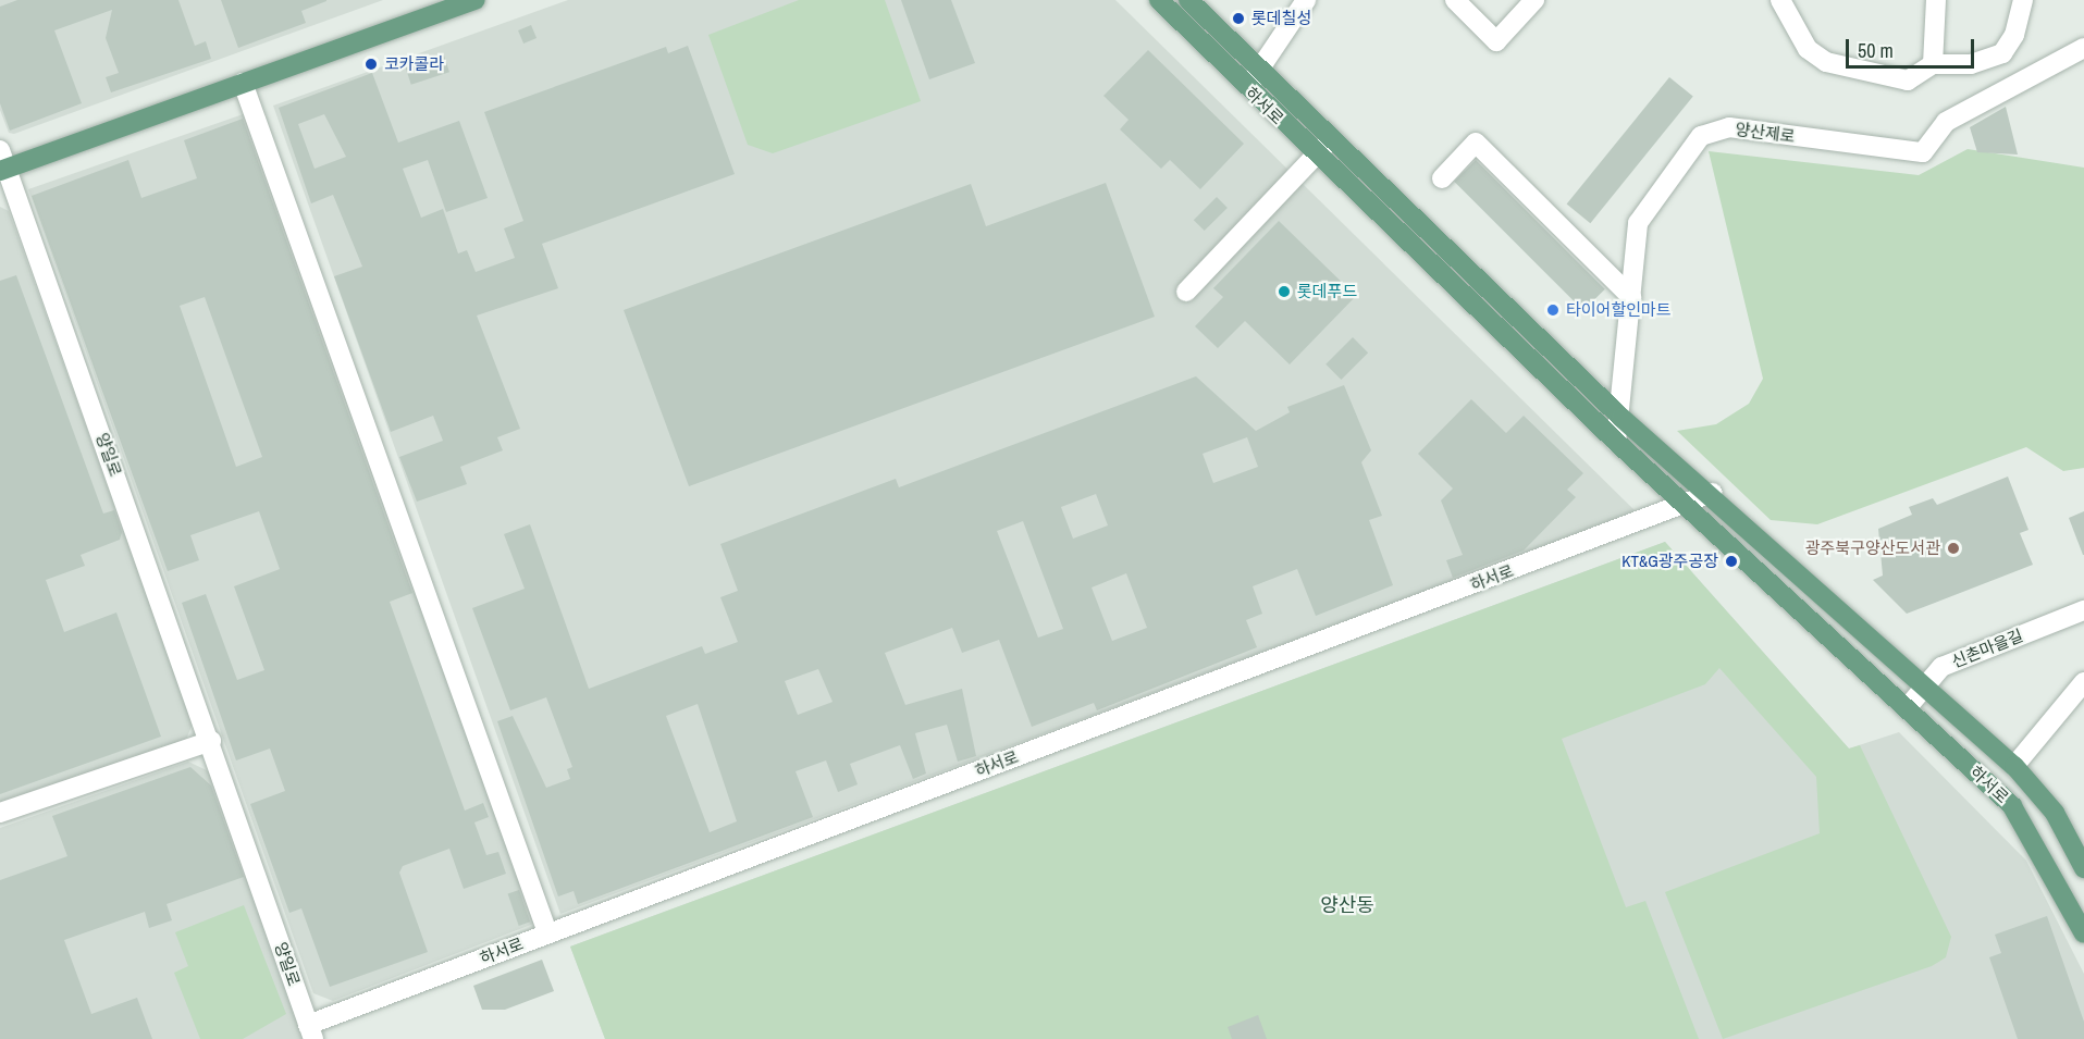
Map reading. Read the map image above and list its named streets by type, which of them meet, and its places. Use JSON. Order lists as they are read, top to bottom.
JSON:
{
  "streets": {
    "main road": ["하서로", "양일로"],
    "street": ["양산제로", "신촌마을길"]
  },
  "crossings": [
    ["하서로", "양산제로"],
    ["하서로", "양일로"],
    ["하서로", "신촌마을길"]
  ],
  "districts": ["양산동"],
  "places": [
    "롯데칠성",
    "코카콜라",
    "롯데푸드",
    "타이어할인마트",
    "광주북구양산도서관",
    "KT&G광주공장"
  ],
  "scale_bar": "50 m"
}
